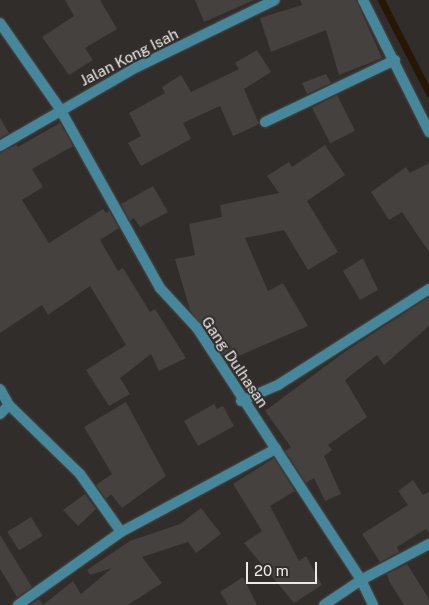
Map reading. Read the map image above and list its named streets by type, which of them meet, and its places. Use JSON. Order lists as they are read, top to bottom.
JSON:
{
  "streets": {
    "street": ["Jalan Kong Isah", "Gang Dulhasan"]
  },
  "crossings": [
    ["Jalan Kong Isah", "Gang Dulhasan"]
  ],
  "scale_bar": "20 m"
}
